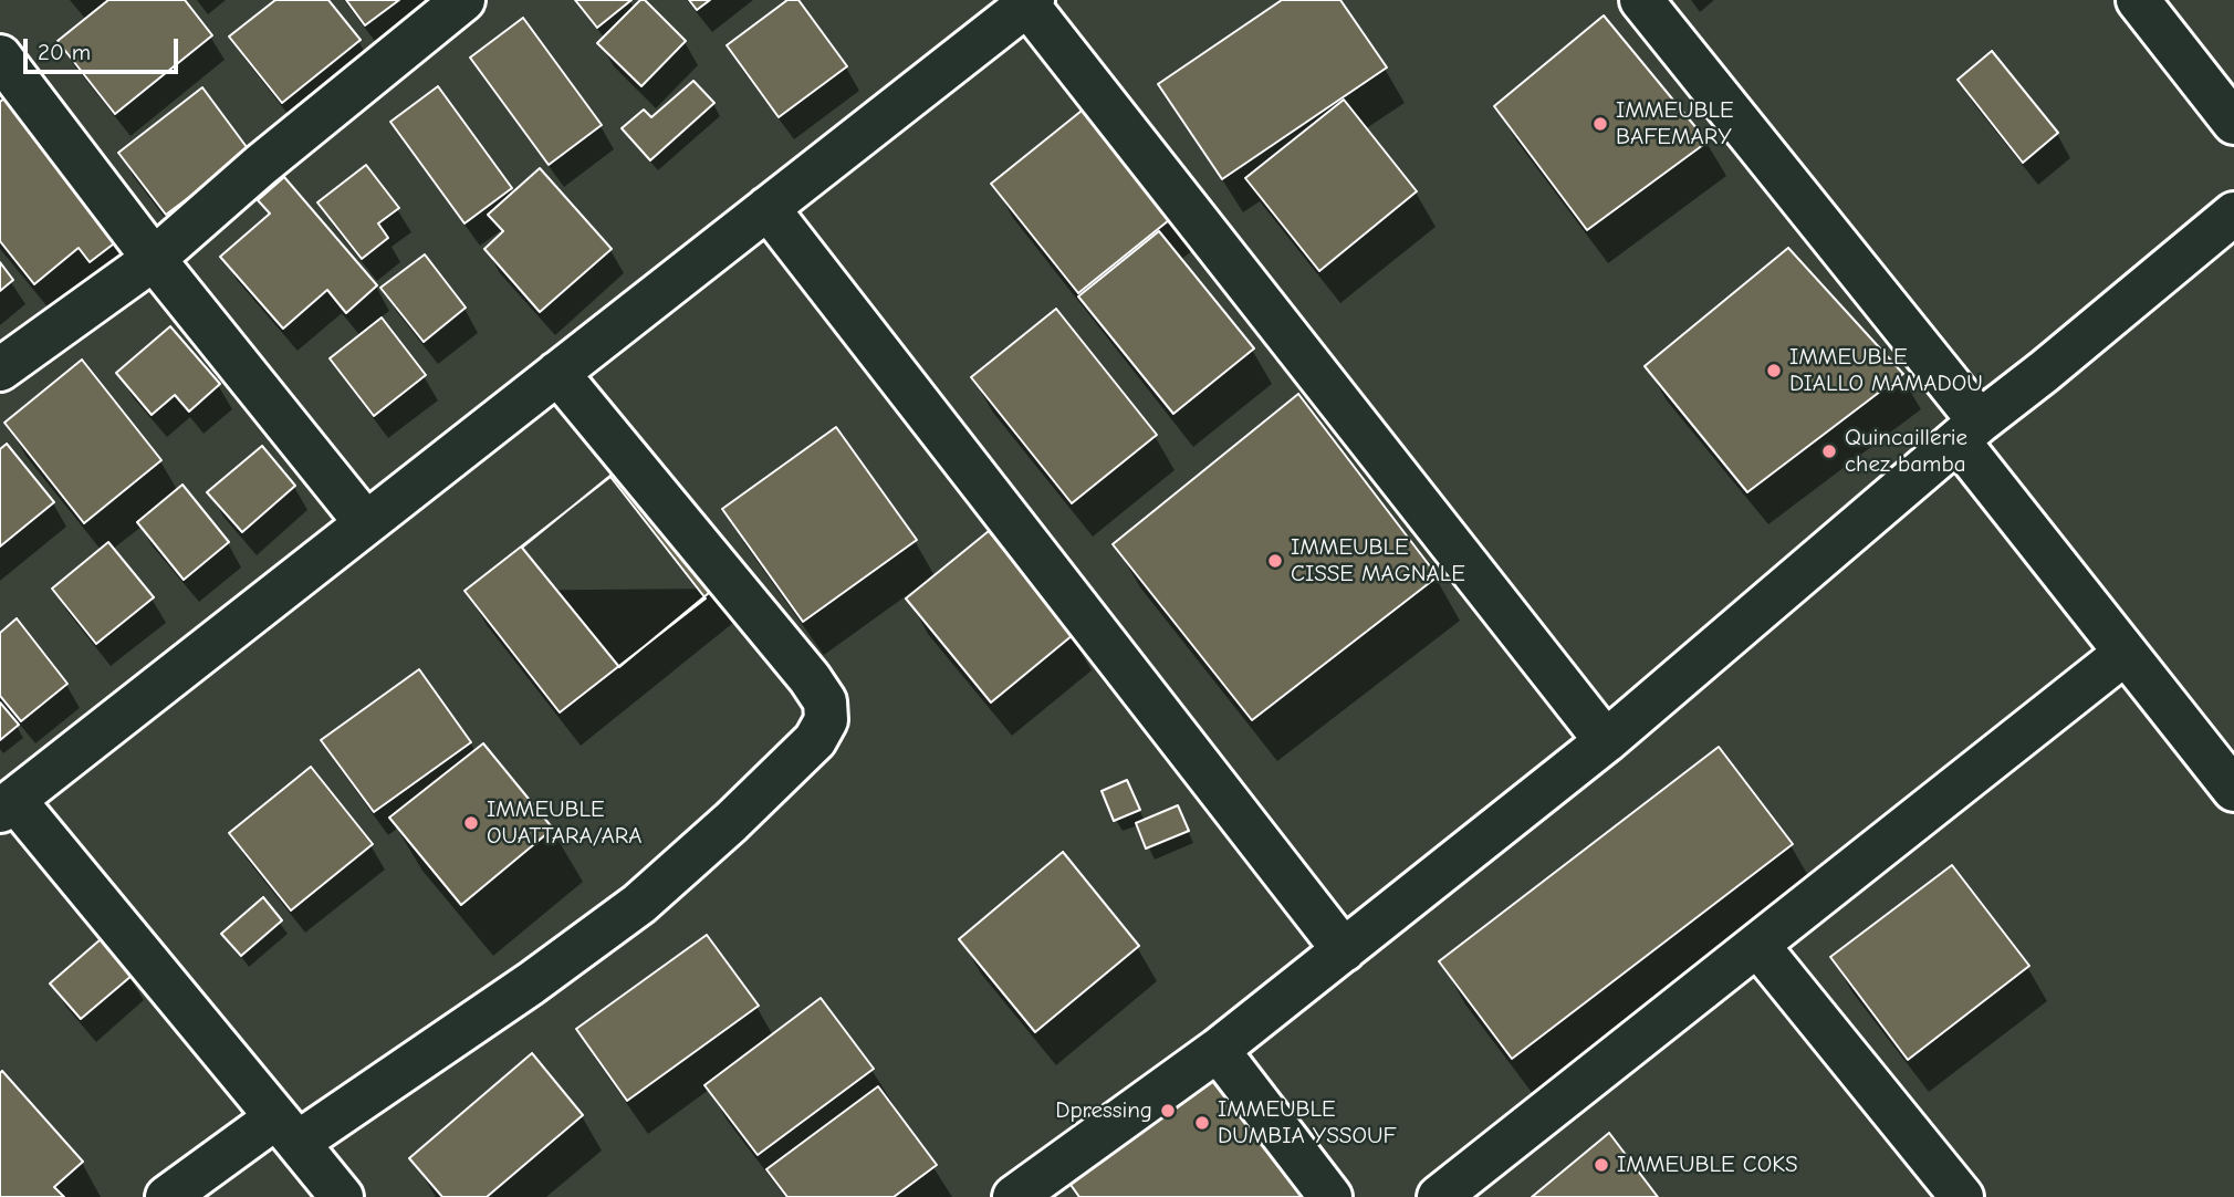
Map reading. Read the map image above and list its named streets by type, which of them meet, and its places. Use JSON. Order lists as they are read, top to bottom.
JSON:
{
  "places": [
    "IMMEUBLE BAFEMARY",
    "IMMEUBLE DIALLO MAMADOU",
    "Quincaillerie chez bamba",
    "IMMEUBLE CISSE MAGNALE",
    "IMMEUBLE OUATTARA/ARA",
    "Dpressing",
    "IMMEUBLE DUMBIA YSSOUF",
    "IMMEUBLE COKS"
  ],
  "scale_bar": "20 m"
}
